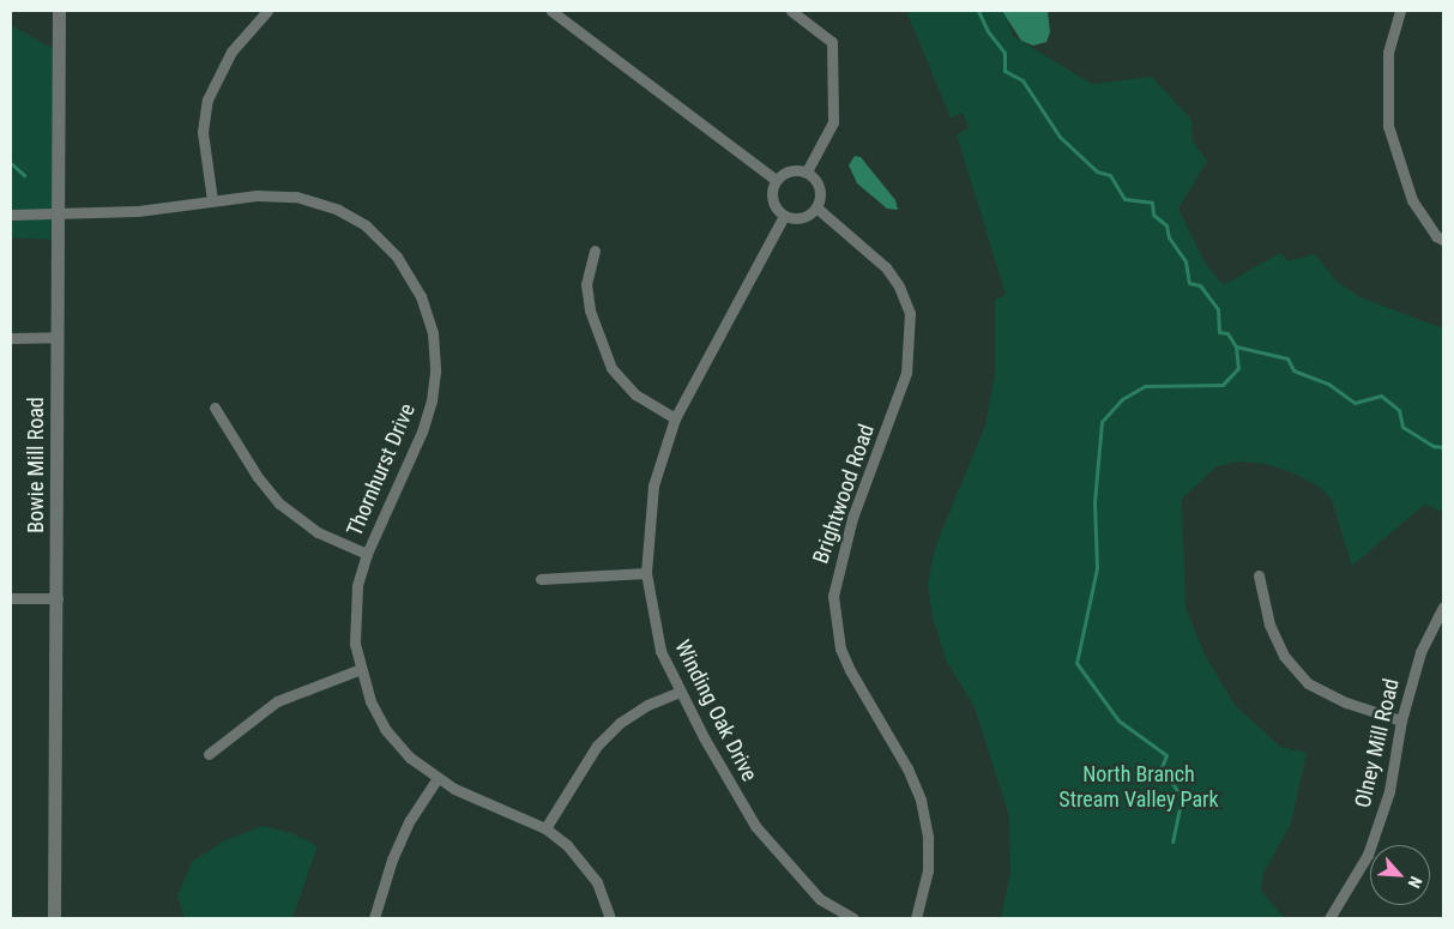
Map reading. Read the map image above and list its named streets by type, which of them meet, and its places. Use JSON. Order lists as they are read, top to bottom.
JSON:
{
  "streets": {
    "street": [
      "Bowie Mill Road",
      "Thornhurst Drive",
      "Brightwood Road",
      "Winding Oak Drive",
      "Olney Mill Road"
    ]
  },
  "crossings": [
    ["Bowie Mill Road", "Thornhurst Drive"],
    ["Brightwood Road", "Winding Oak Drive"]
  ],
  "parks": ["North Branch Stream Valley Park"],
  "north": "bottom right"
}
